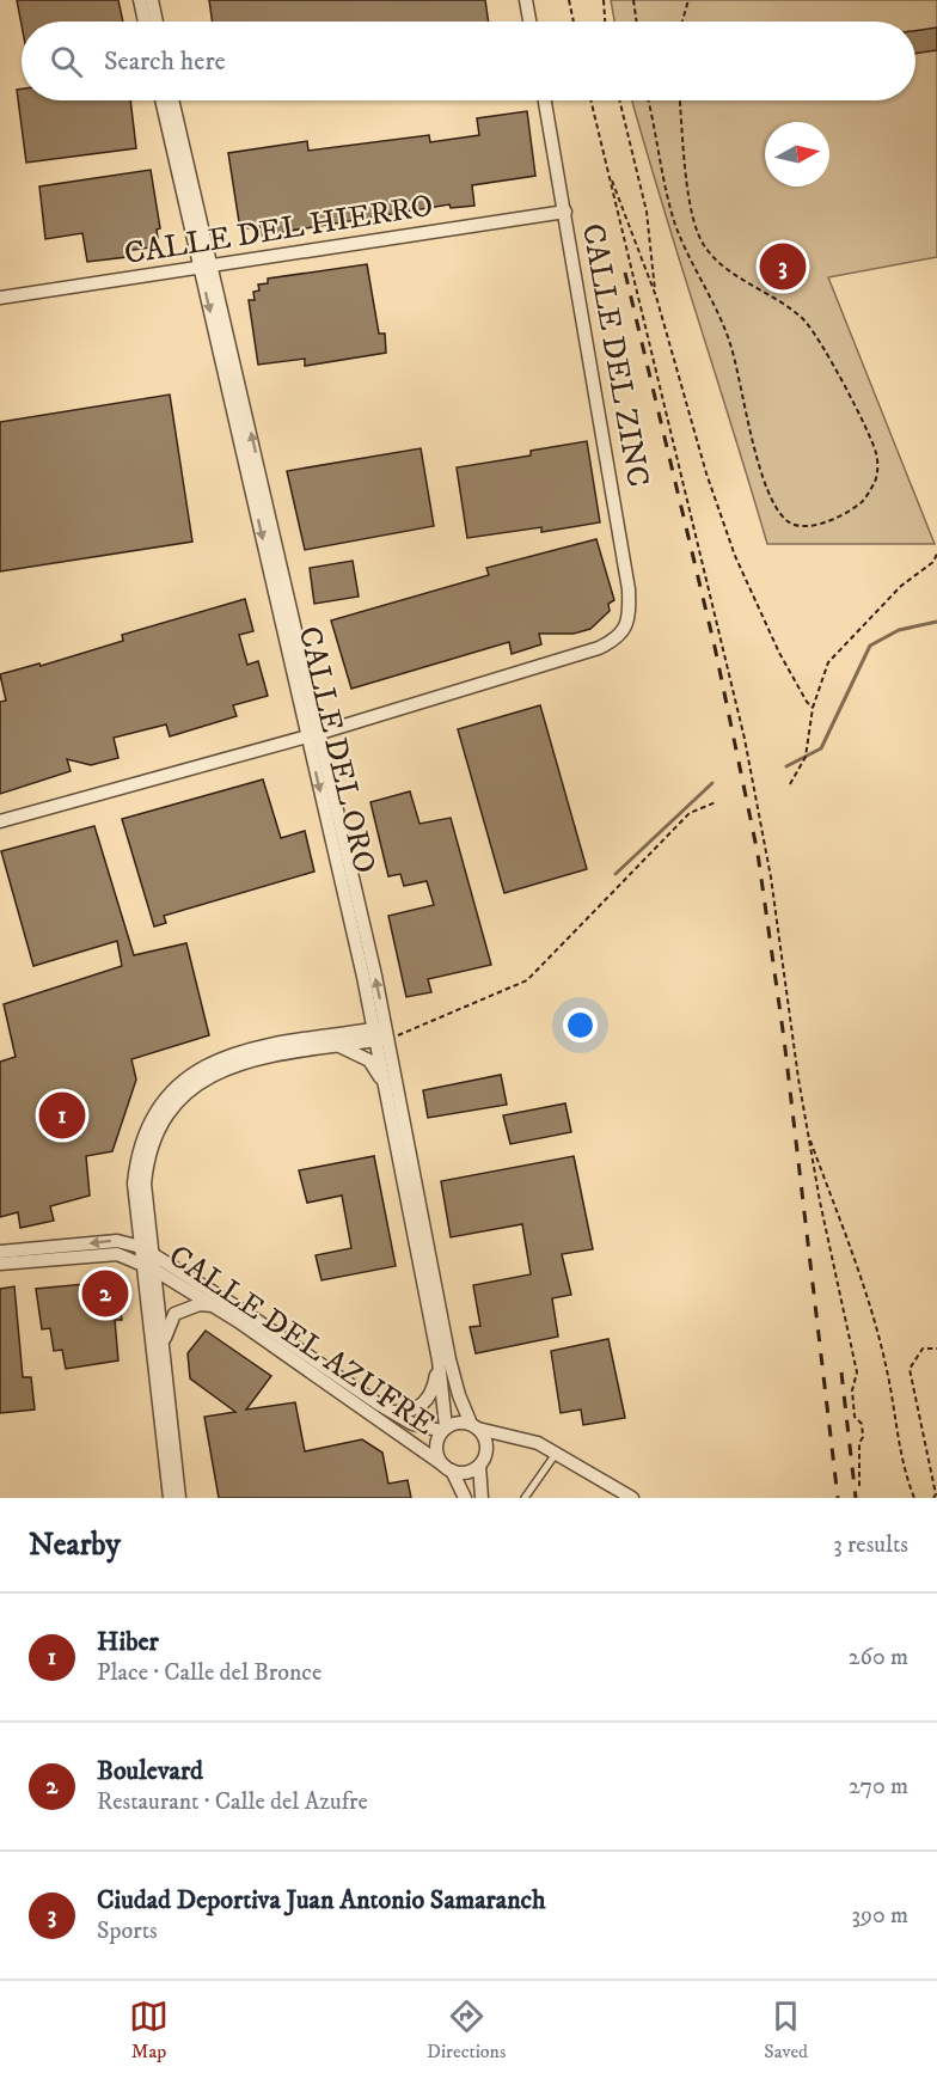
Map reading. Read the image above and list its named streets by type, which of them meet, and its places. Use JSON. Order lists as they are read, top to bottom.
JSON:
{
  "streets": {
    "street": [
      "CALLE DEL HIERRO",
      "CALLE DEL ZINC",
      "CALLE DEL ORO",
      "CALLE DEL AZUFRE"
    ]
  },
  "crossings": [
    ["CALLE DEL HIERRO", "CALLE DEL ZINC"],
    ["CALLE DEL HIERRO", "CALLE DEL ORO"],
    ["CALLE DEL ZINC", "CALLE DEL ORO"],
    ["CALLE DEL ORO", "CALLE DEL AZUFRE"]
  ],
  "north": "right",
  "page": {
    "search": "Search here",
    "pins": ["3", "1", "2"],
    "heading": ["Nearby", "3 results"],
    "list": [
      {
        "mark": "1",
        "name": "Hiber",
        "note": "Place · Calle del Bronce",
        "value": "260 m"
      },
      {
        "mark": "2",
        "name": "Boulevard",
        "note": "Restaurant · Calle del Azufre",
        "value": "270 m"
      },
      {
        "mark": "3",
        "name": "Ciudad Deportiva Juan Antonio Samaranch",
        "note": "Sports",
        "value": "390 m"
      }
    ],
    "nav": ["Map", "Directions", "Saved"]
  }
}
